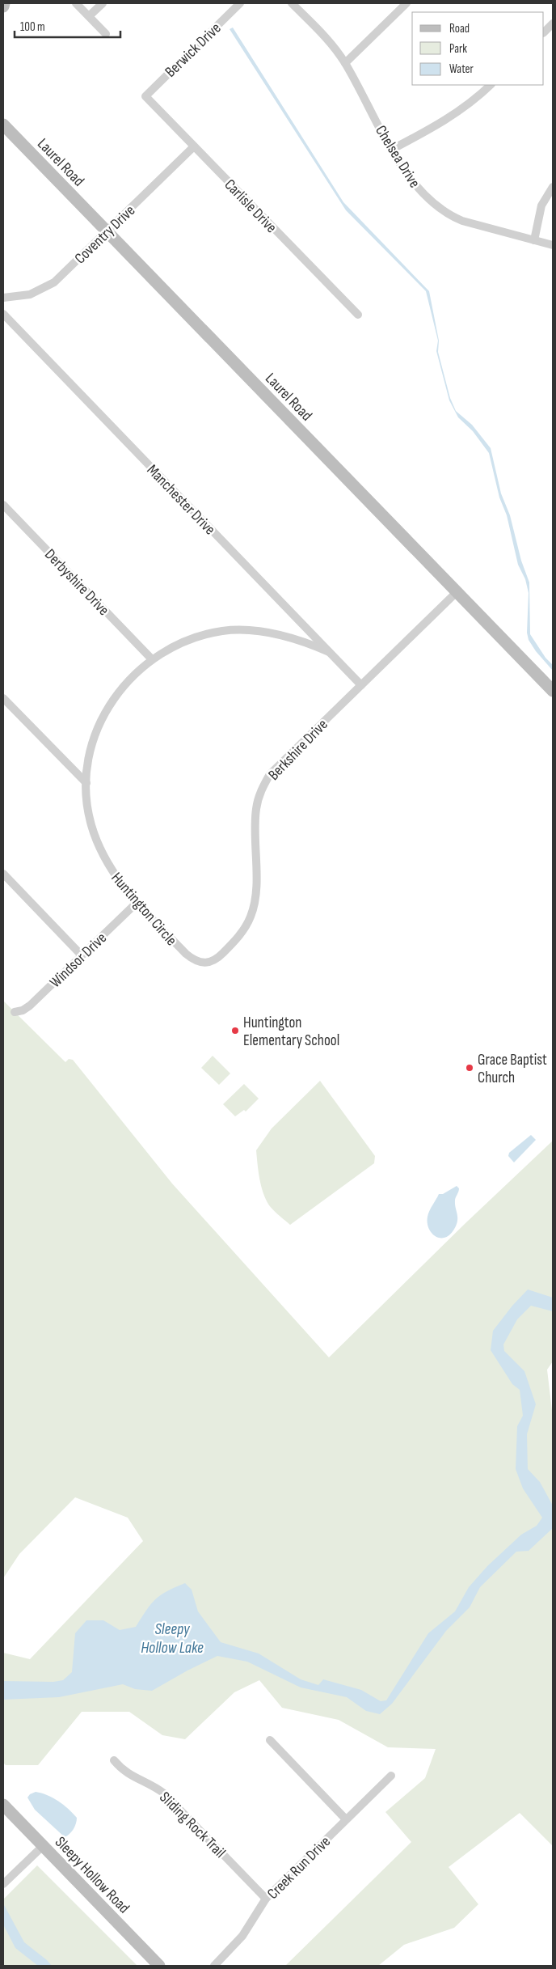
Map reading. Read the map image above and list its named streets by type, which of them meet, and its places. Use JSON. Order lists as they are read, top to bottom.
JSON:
{
  "streets": {
    "street": [
      "Berwick Drive",
      "Chelsea Drive",
      "Laurel Road",
      "Carlisle Drive",
      "Coventry Drive",
      "Manchester Drive",
      "Derbyshire Drive",
      "Berkshire Drive",
      "Huntington Circle",
      "Windsor Drive",
      "Sliding Rock Trail",
      "Creek Run Drive",
      "Sleepy Hollow Road"
    ]
  },
  "crossings": [
    ["Berwick Drive", "Carlisle Drive"],
    ["Laurel Road", "Coventry Drive"],
    ["Laurel Road", "Berkshire Drive"],
    ["Carlisle Drive", "Coventry Drive"],
    ["Manchester Drive", "Berkshire Drive"],
    ["Manchester Drive", "Huntington Circle"],
    ["Derbyshire Drive", "Huntington Circle"],
    ["Berkshire Drive", "Huntington Circle"],
    ["Huntington Circle", "Windsor Drive"],
    ["Sliding Rock Trail", "Creek Run Drive"]
  ],
  "water": ["Sleepy Hollow Lake"],
  "places": ["Huntington Elementary School", "Grace Baptist Church"],
  "legend": ["Road", "Park", "Water"],
  "scale_bar": "100 m"
}
